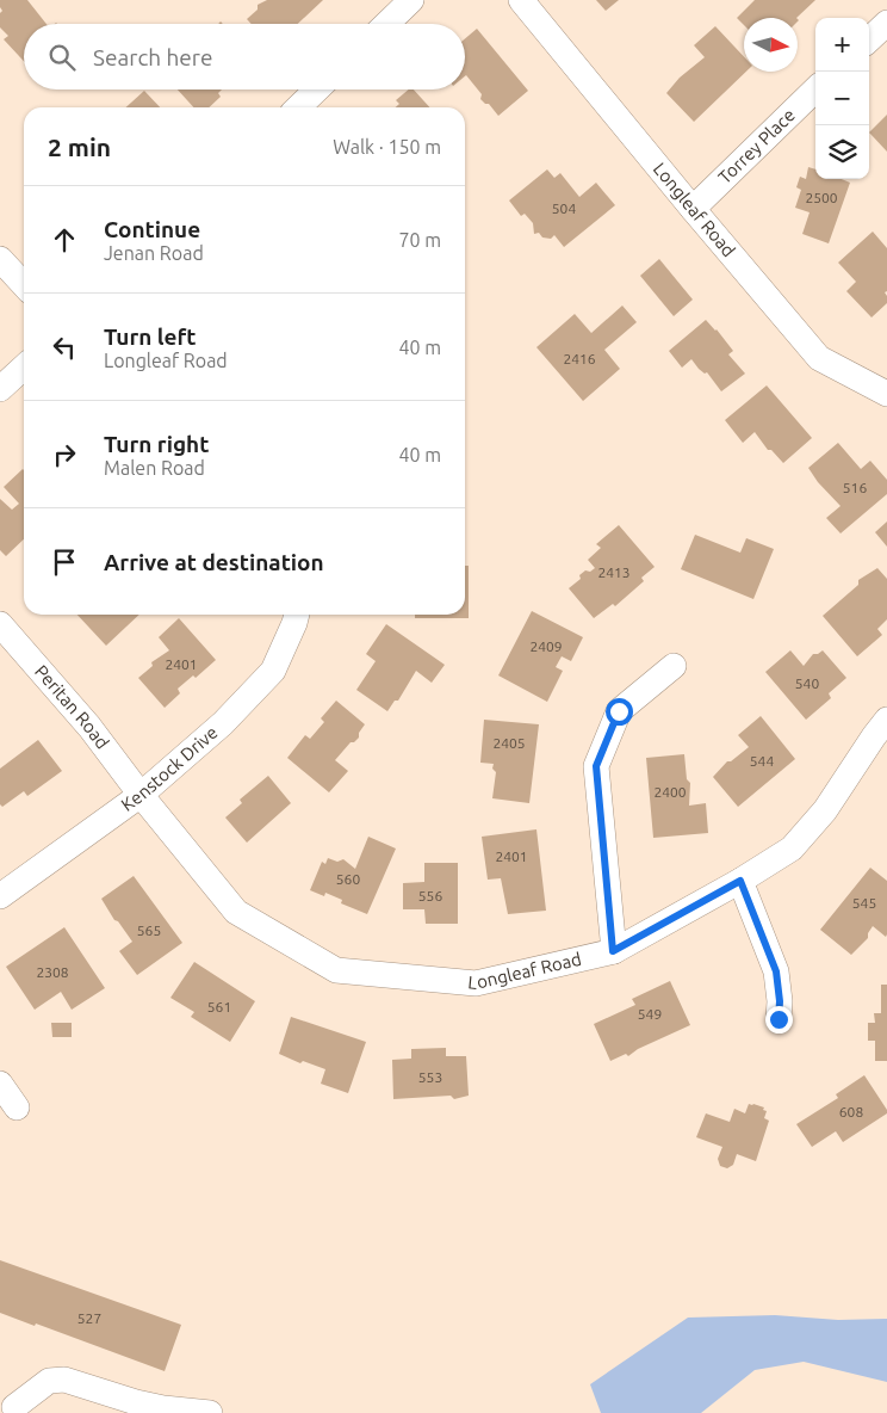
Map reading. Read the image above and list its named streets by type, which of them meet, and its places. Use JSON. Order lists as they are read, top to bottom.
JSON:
{
  "streets": {
    "street": [
      "Torrey Place",
      "Longleaf Road",
      "Peritan Road",
      "Kenstock Drive"
    ]
  },
  "crossings": [
    ["Torrey Place", "Longleaf Road"],
    ["Longleaf Road", "Peritan Road"],
    ["Longleaf Road", "Kenstock Drive"],
    ["Peritan Road", "Kenstock Drive"]
  ],
  "house_numbers": [
    "2500",
    "504",
    "2416",
    "516",
    "2413",
    "2409",
    "2401",
    "540",
    "2405",
    "544",
    "2400",
    "2401",
    "560",
    "556",
    "545",
    "565",
    "2308",
    "561",
    "549",
    "553",
    "608",
    "527"
  ],
  "north": "right",
  "page": {
    "map_buttons": ["+", "−"],
    "search": "Search here",
    "heading": ["2 min", "Walk · 150 m"],
    "list": [
      ["Continue", "Jenan Road", "70 m"],
      ["Turn left", "Longleaf Road", "40 m"],
      ["Turn right", "Malen Road", "40 m"],
      "Arrive at destination"
    ]
  }
}
